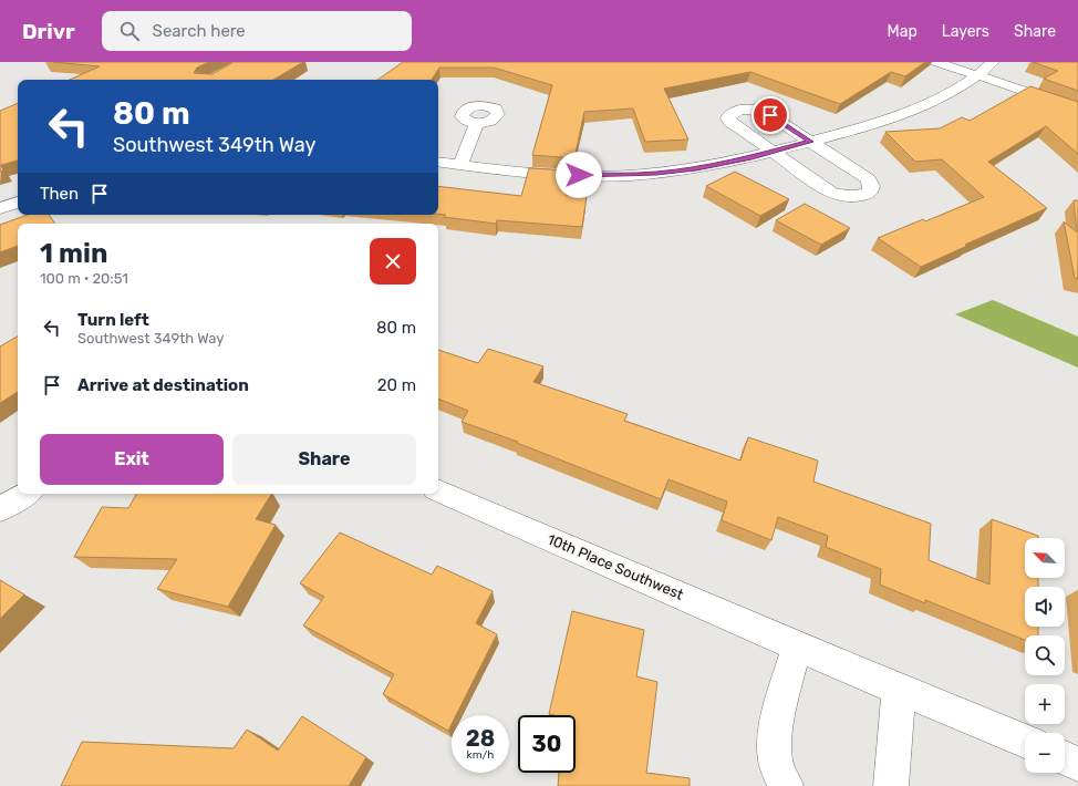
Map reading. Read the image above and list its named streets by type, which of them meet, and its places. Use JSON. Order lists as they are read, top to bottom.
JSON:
{
  "streets": {
    "street": ["10th Place Southwest"]
  },
  "north": "top left",
  "page": {
    "header": "Drivr",
    "search": "Search here",
    "nav": ["Map", "Layers", "Share"],
    "turn": ["80 m", "Southwest 349th Way"],
    "then": "Then",
    "heading": ["1 min", "100 m · 20:51"],
    "list": [
      {
        "name": "Turn left",
        "note": "Southwest 349th Way",
        "value": "80 m"
      },
      {
        "name": "Arrive at destination",
        "value": "20 m"
      }
    ],
    "buttons": ["Exit", "Share"],
    "map_buttons": ["+", "−"],
    "speed": "28 km/h",
    "limit": "30"
  }
}
